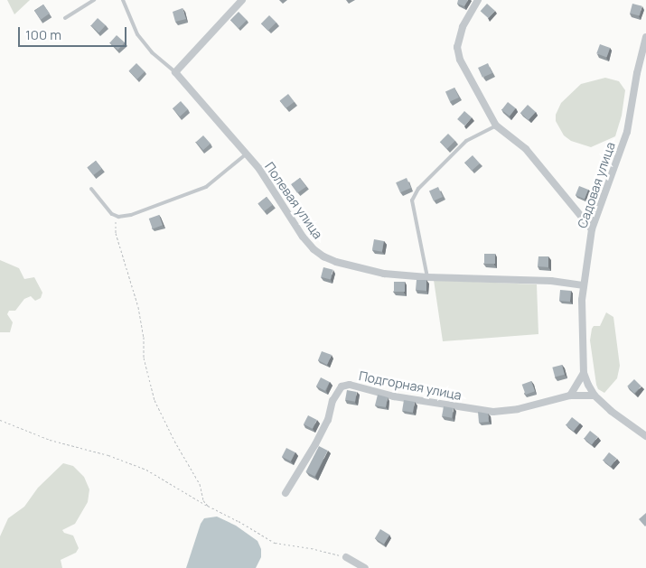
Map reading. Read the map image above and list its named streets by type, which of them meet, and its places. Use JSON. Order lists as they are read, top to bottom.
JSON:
{
  "streets": {
    "street": ["Садовая улица", "Полевая улица", "Подгорная улица"]
  },
  "crossings": [
    ["Садовая улица", "Полевая улица"],
    ["Садовая улица", "Подгорная улица"]
  ],
  "scale_bar": "100 m"
}
